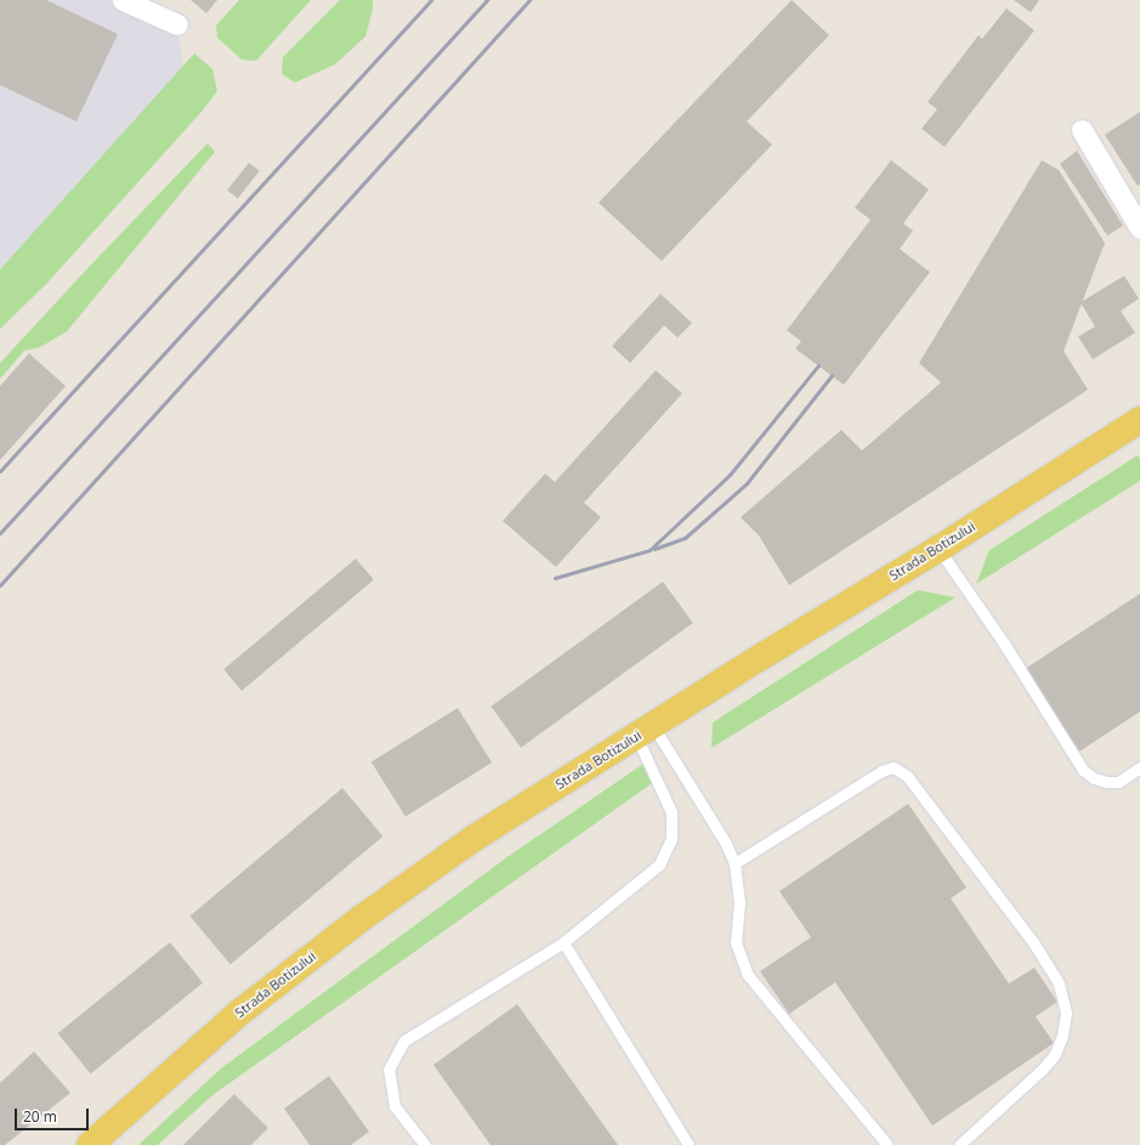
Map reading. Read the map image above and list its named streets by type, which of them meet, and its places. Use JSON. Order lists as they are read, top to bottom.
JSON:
{
  "streets": {
    "main road": ["Strada Botizului"]
  },
  "scale_bar": "20 m"
}
